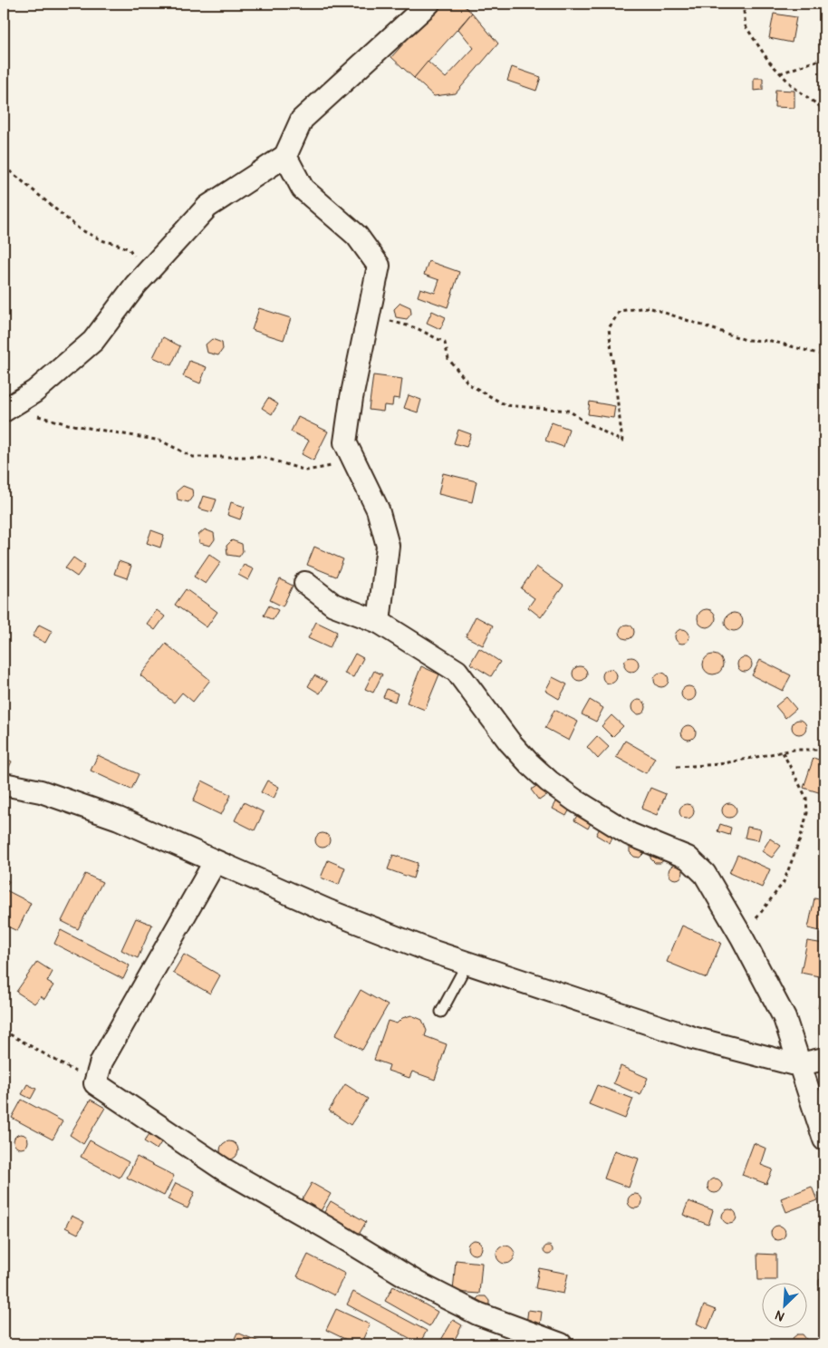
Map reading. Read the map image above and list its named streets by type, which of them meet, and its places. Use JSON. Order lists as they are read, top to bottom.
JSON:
{
  "north": "bottom left"
}
